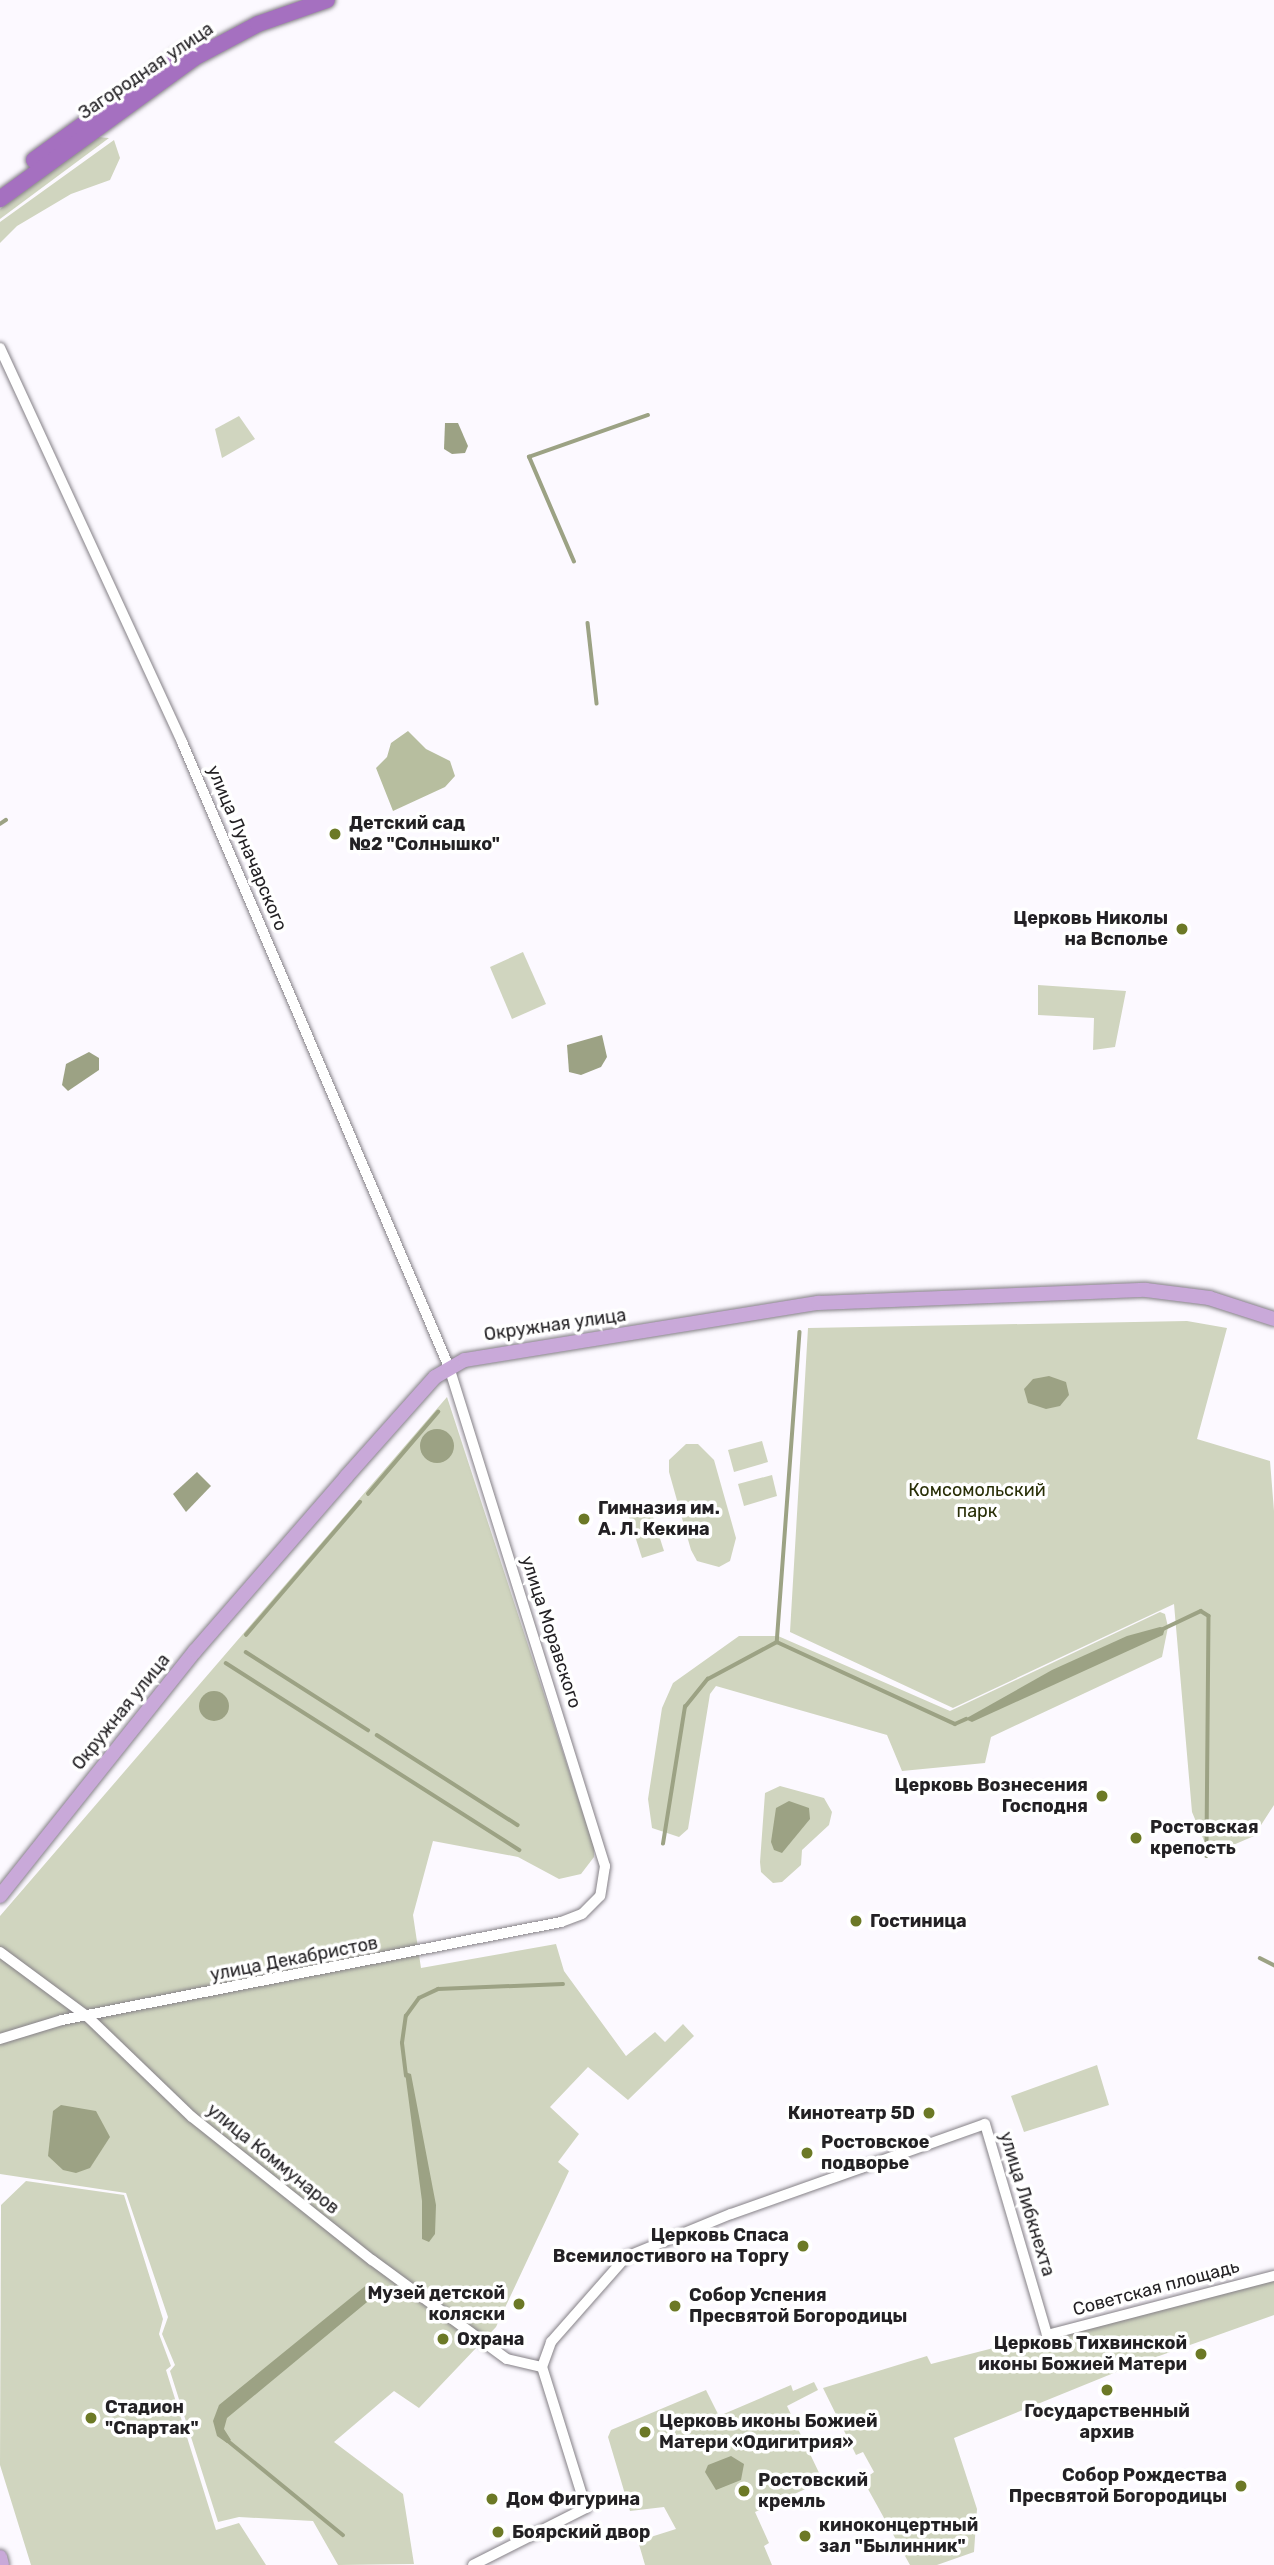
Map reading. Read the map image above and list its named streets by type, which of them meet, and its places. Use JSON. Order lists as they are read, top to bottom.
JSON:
{
  "streets": {
    "highway": ["Загородная улица"],
    "main road": ["Окружная улица"],
    "street": [
      "улица Луначарского",
      "улица Моравского",
      "улица Декабристов",
      "улица Коммунаров",
      "улица Либкнехта",
      "Советская площадь"
    ]
  },
  "crossings": [
    ["улица Луначарского", "Окружная улица"],
    ["улица Луначарского", "улица Моравского"],
    ["Окружная улица", "улица Моравского"],
    ["улица Моравского", "улица Декабристов"],
    ["улица Декабристов", "улица Коммунаров"],
    ["улица Коммунаров", "улица Либкнехта"],
    ["улица Либкнехта", "Советская площадь"]
  ],
  "parks": ["Комсомольский парк"],
  "places": [
    "Детский сад №2 \"Солнышко\"",
    "Церковь Николы на Всполье",
    "Гимназия им. А. Л. Кекина",
    "Церковь Вознесения Господня",
    "Ростовская крепость",
    "Гостиница",
    "Кинотеатр 5D",
    "Ростовское подворье",
    "Церковь Спаса Всемилостивого на Торгу",
    "Музей детской коляски",
    "Собор Успения Пресвятой Богородицы",
    "Охрана",
    "Церковь Тихвинской иконы Божией Матери",
    "Государственный архив",
    "Стадион \"Спартак\"",
    "Церковь иконы Божией Матери «Одигитрия»",
    "Собор Рождества Пресвятой Богородицы",
    "Ростовский кремль",
    "Дом Фигурина",
    "Боярский двор",
    "киноконцертный зал \"Былинник\""
  ]
}
